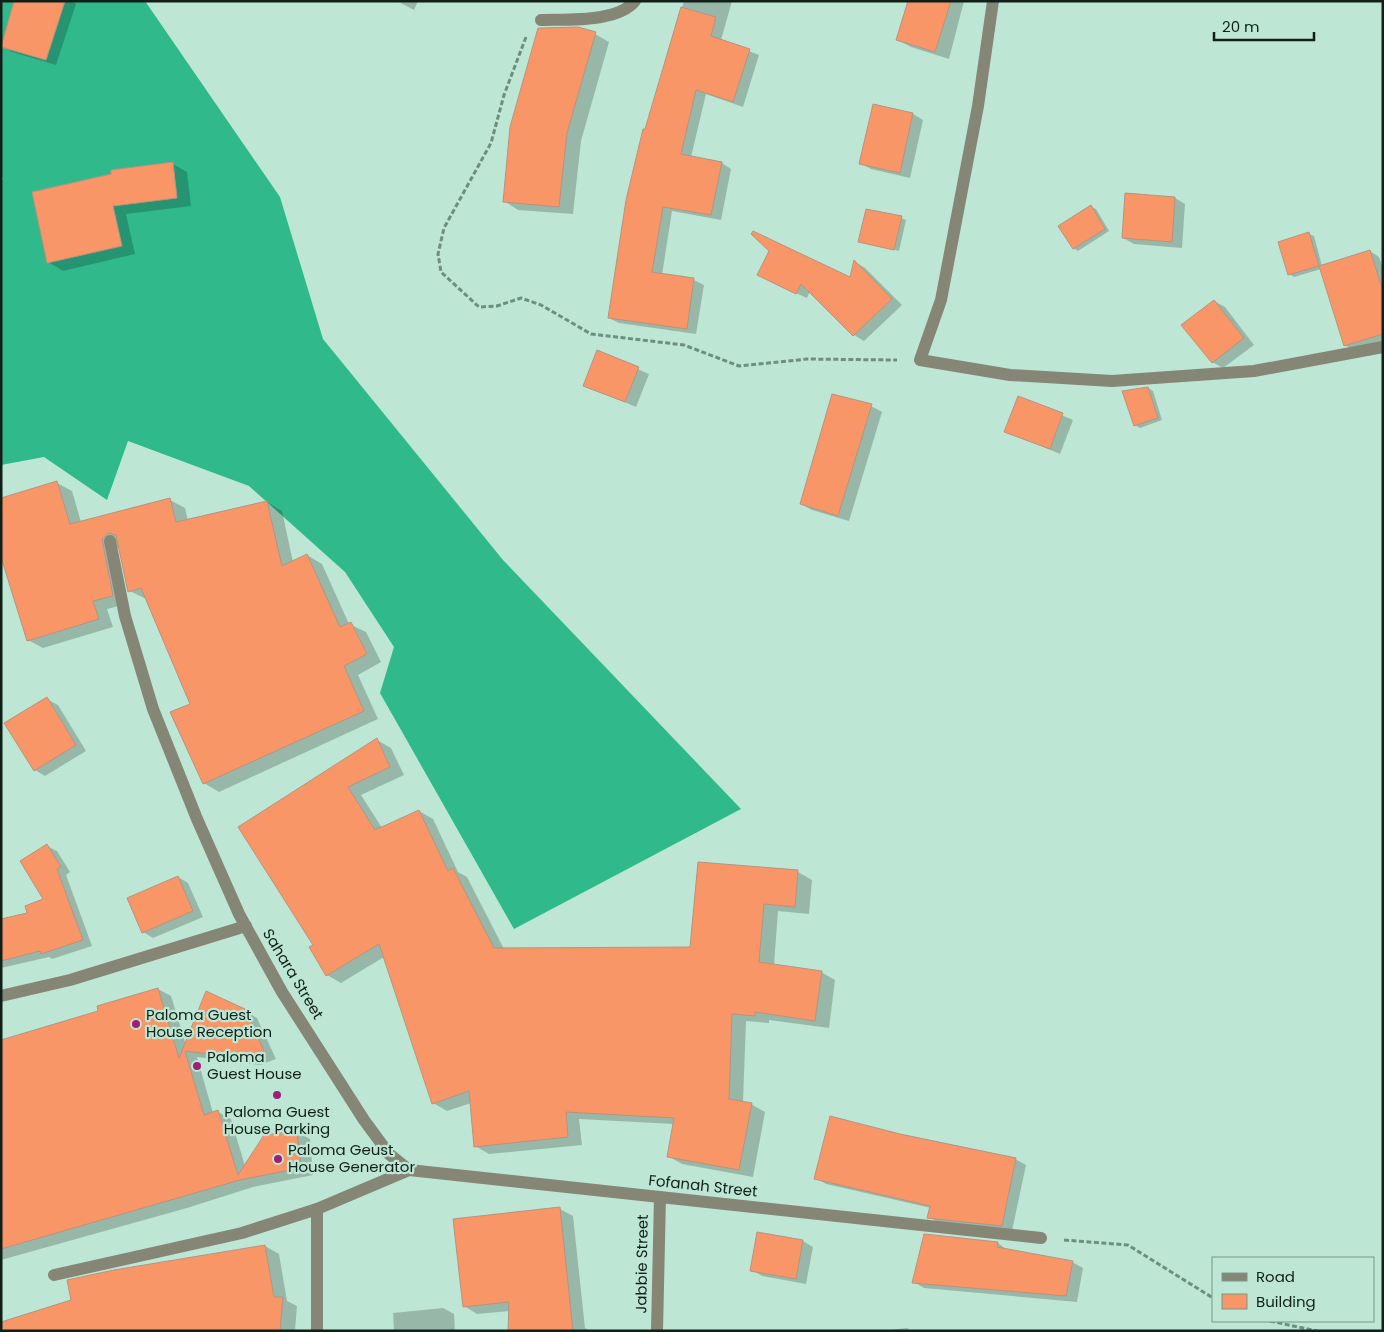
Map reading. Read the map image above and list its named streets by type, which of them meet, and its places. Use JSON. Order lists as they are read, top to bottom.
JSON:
{
  "streets": {
    "street": ["Sahara Street", "Fofanah Street", "Jabbie Street"]
  },
  "crossings": [
    ["Sahara Street", "Fofanah Street"],
    ["Fofanah Street", "Jabbie Street"]
  ],
  "places": [
    "Paloma Guest House Reception",
    "Paloma Guest House",
    "Paloma Guest House Parking",
    "Paloma Geust House Generator"
  ],
  "legend": ["Road", "Building"],
  "scale_bar": "20 m"
}
